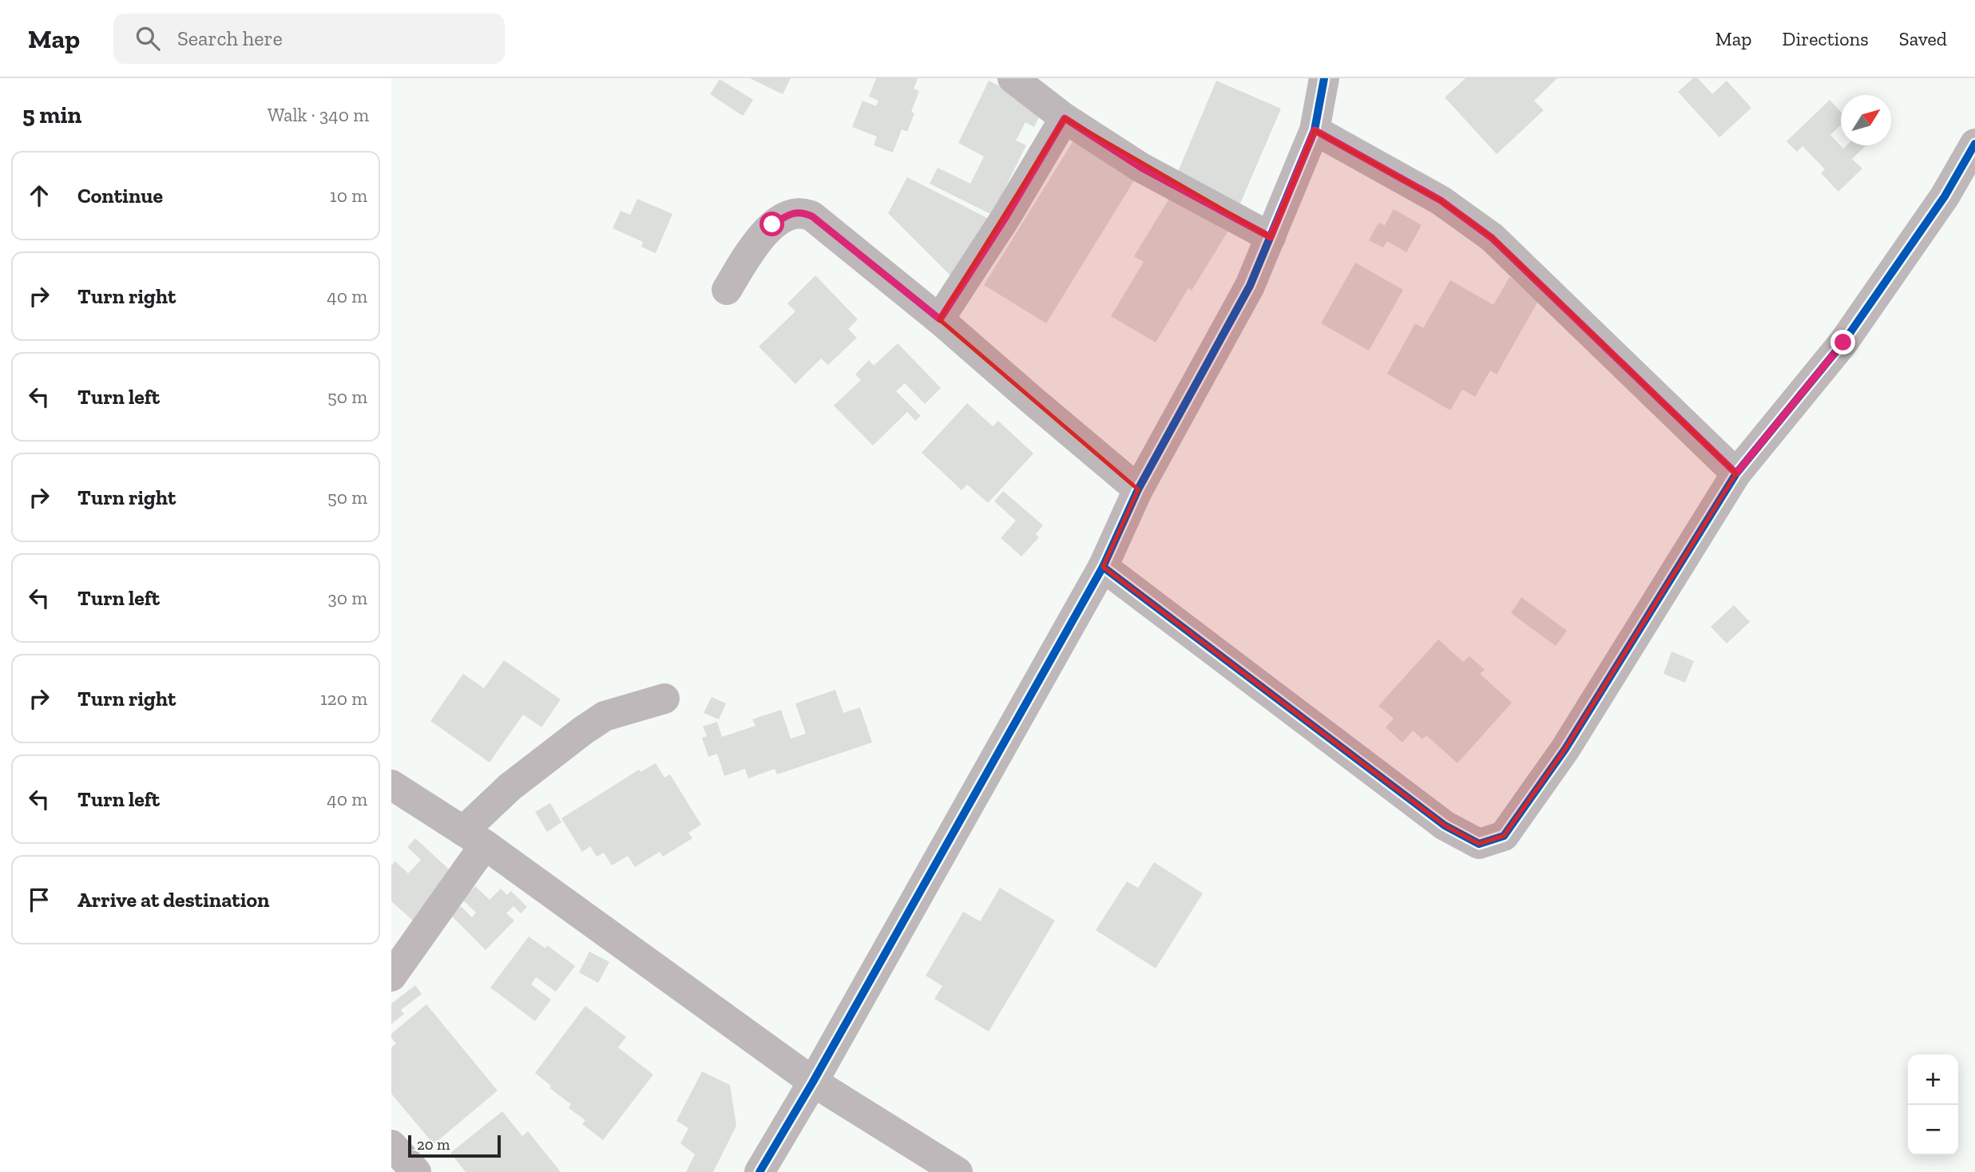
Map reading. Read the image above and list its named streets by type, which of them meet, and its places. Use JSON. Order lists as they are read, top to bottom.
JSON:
{
  "scale_bar": "20 m",
  "north": "top right",
  "page": {
    "header": "Map",
    "search": "Search here",
    "nav": ["Map", "Directions", "Saved"],
    "heading": ["5 min", "Walk · 340 m"],
    "list": [
      ["Continue", "10 m"],
      ["Turn right", "40 m"],
      ["Turn left", "50 m"],
      ["Turn right", "50 m"],
      ["Turn left", "30 m"],
      ["Turn right", "120 m"],
      ["Turn left", "40 m"],
      "Arrive at destination"
    ],
    "map_buttons": ["+", "−"],
    "scale": "20 m"
  }
}
